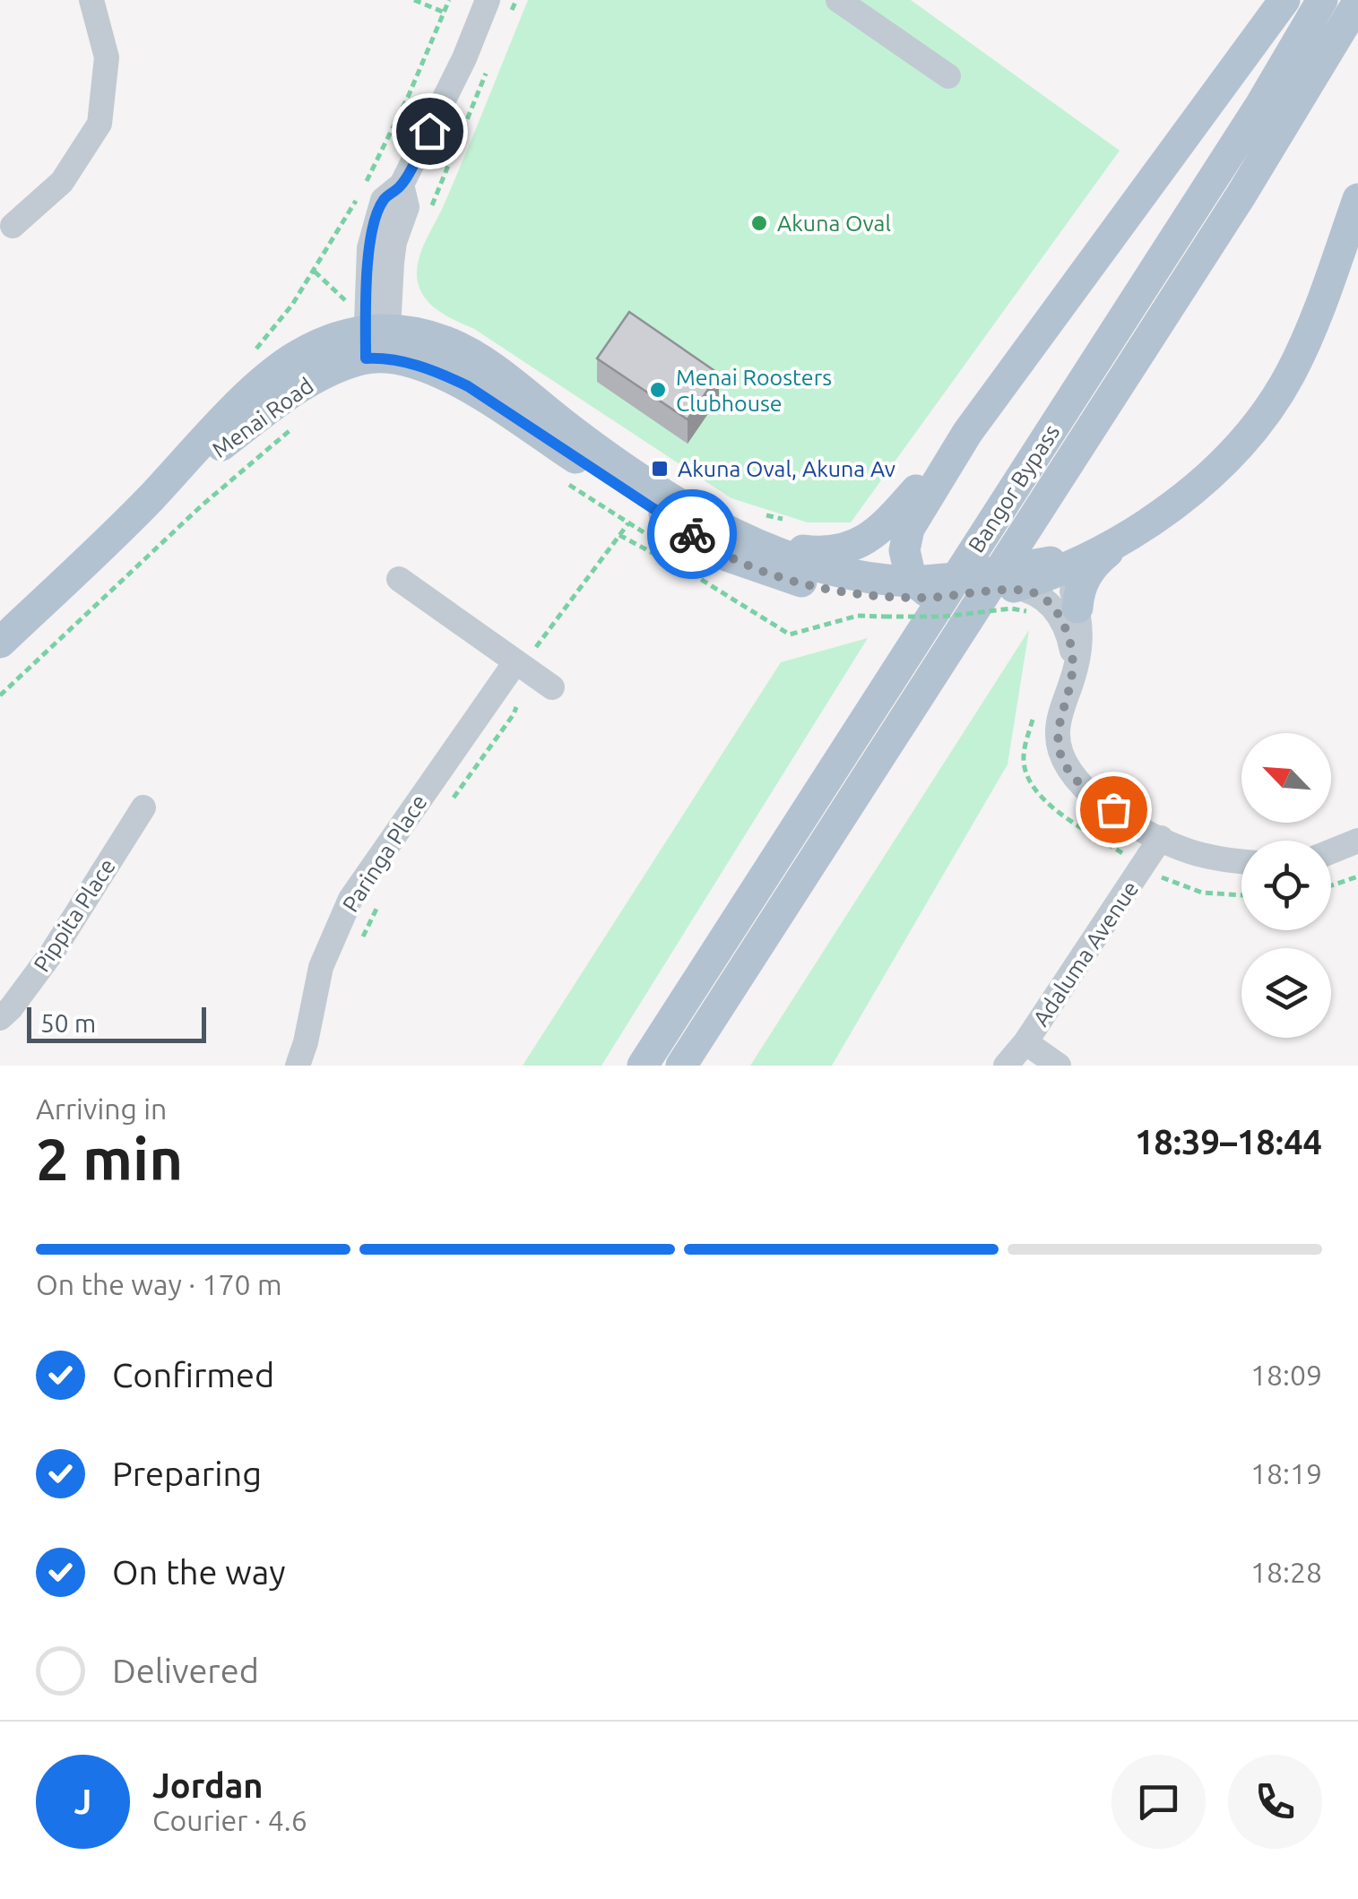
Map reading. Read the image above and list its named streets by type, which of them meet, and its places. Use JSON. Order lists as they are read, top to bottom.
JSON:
{
  "streets": {
    "main road": ["Menai Road", "Bangor Bypass"],
    "street": ["Paringa Place", "Pippita Place", "Adaluma Avenue"]
  },
  "places": {
    "other": ["Akuna Oval", "Menai Roosters Clubhouse"],
    "transit": ["Akuna Oval, Akuna Av"]
  },
  "scale_bar": "50 m",
  "north": "top left",
  "page": {
    "scale": "50 m",
    "heading": ["2 min", "Arriving in", "18:39–18:44"],
    "panel": ["Jordan", "Courier · 4.6"],
    "bar": "On the way · 170 m",
    "list": [
      ["Confirmed", "18:09"],
      ["Preparing", "18:19"],
      ["On the way", "18:28"],
      "Delivered"
    ],
    "round": "J"
  }
}
